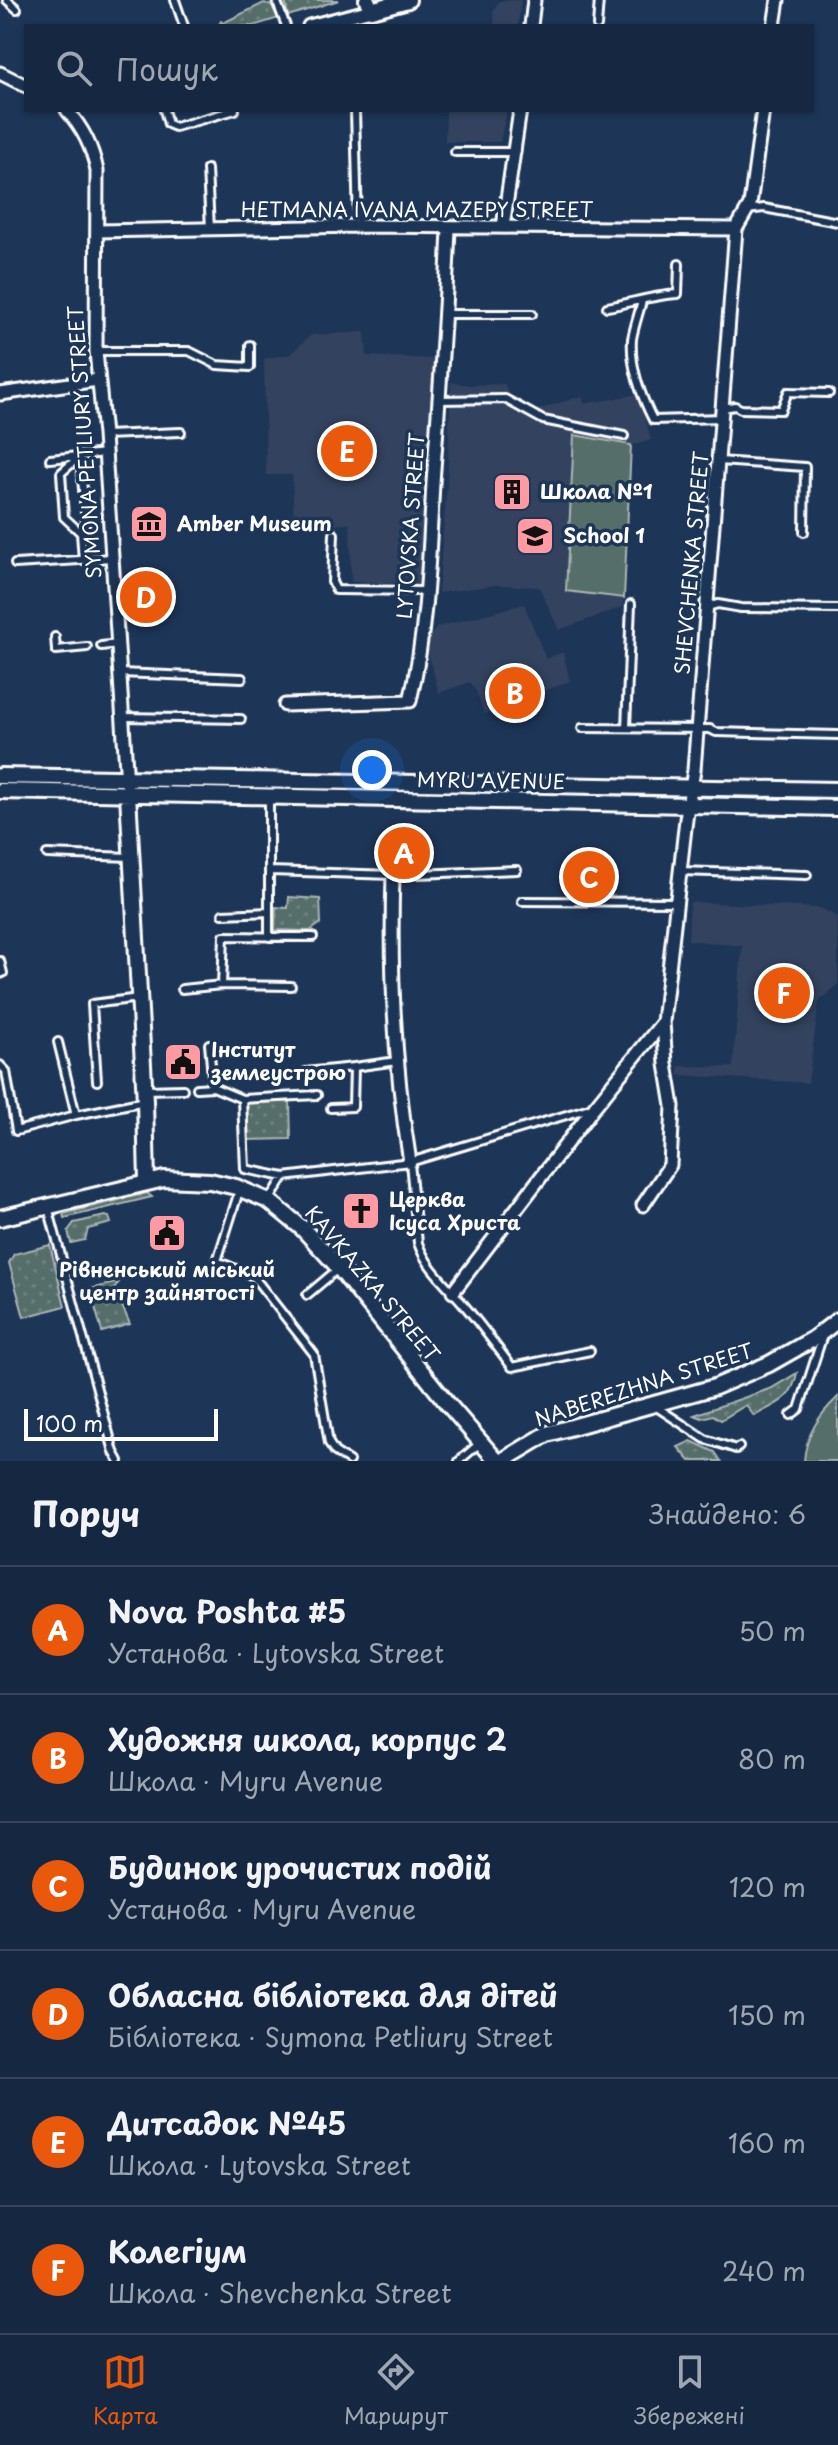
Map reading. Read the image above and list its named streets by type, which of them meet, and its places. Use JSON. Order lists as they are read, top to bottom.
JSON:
{
  "streets": {
    "street": [
      "HETMANA IVANA MAZEPY STREET",
      "SYMONA PETLIURY STREET",
      "LYTOVSKA STREET",
      "SHEVCHENKA STREET",
      "MYRU AVENUE",
      "KAVKAZKA STREET",
      "NABEREZHNA STREET"
    ]
  },
  "crossings": [
    ["HETMANA IVANA MAZEPY STREET", "SYMONA PETLIURY STREET"],
    ["HETMANA IVANA MAZEPY STREET", "LYTOVSKA STREET"],
    ["HETMANA IVANA MAZEPY STREET", "SHEVCHENKA STREET"],
    ["SYMONA PETLIURY STREET", "MYRU AVENUE"],
    ["SYMONA PETLIURY STREET", "KAVKAZKA STREET"],
    ["SHEVCHENKA STREET", "MYRU AVENUE"],
    ["KAVKAZKA STREET", "NABEREZHNA STREET"]
  ],
  "places": {
    "building": ["Школа №1"],
    "museum": ["Amber Museum"],
    "school or university": ["School 1"],
    "public building": ["Інститут землеустрою", "Рівненський міський центр зайнятості"],
    "church": ["Церква Ісуса Христа"]
  },
  "scale_bar": "100 m",
  "page": {
    "search": "Пошук",
    "pins": [
      "E",
      "D",
      "B",
      "A",
      "C",
      "F"
    ],
    "scale": "100 m",
    "heading": ["Поруч", "Знайдено: 6"],
    "list": [
      {
        "mark": "A",
        "name": "Nova Poshta #5",
        "note": "Установа · Lytovska Street",
        "value": "50 m"
      },
      {
        "mark": "B",
        "name": "Художня школа, корпус 2",
        "note": "Школа · Myru Avenue",
        "value": "80 m"
      },
      {
        "mark": "C",
        "name": "Будинок урочистих подій",
        "note": "Установа · Myru Avenue",
        "value": "120 m"
      },
      {
        "mark": "D",
        "name": "Обласна бібліотека для дітей",
        "note": "Бібліотека · Symona Petliury Street",
        "value": "150 m"
      },
      {
        "mark": "E",
        "name": "Дитсадок №45",
        "note": "Школа · Lytovska Street",
        "value": "160 m"
      },
      {
        "mark": "F",
        "name": "Колегіум",
        "note": "Школа · Shevchenka Street",
        "value": "240 m"
      }
    ],
    "nav": ["Карта", "Маршрут", "Збережені"]
  }
}
